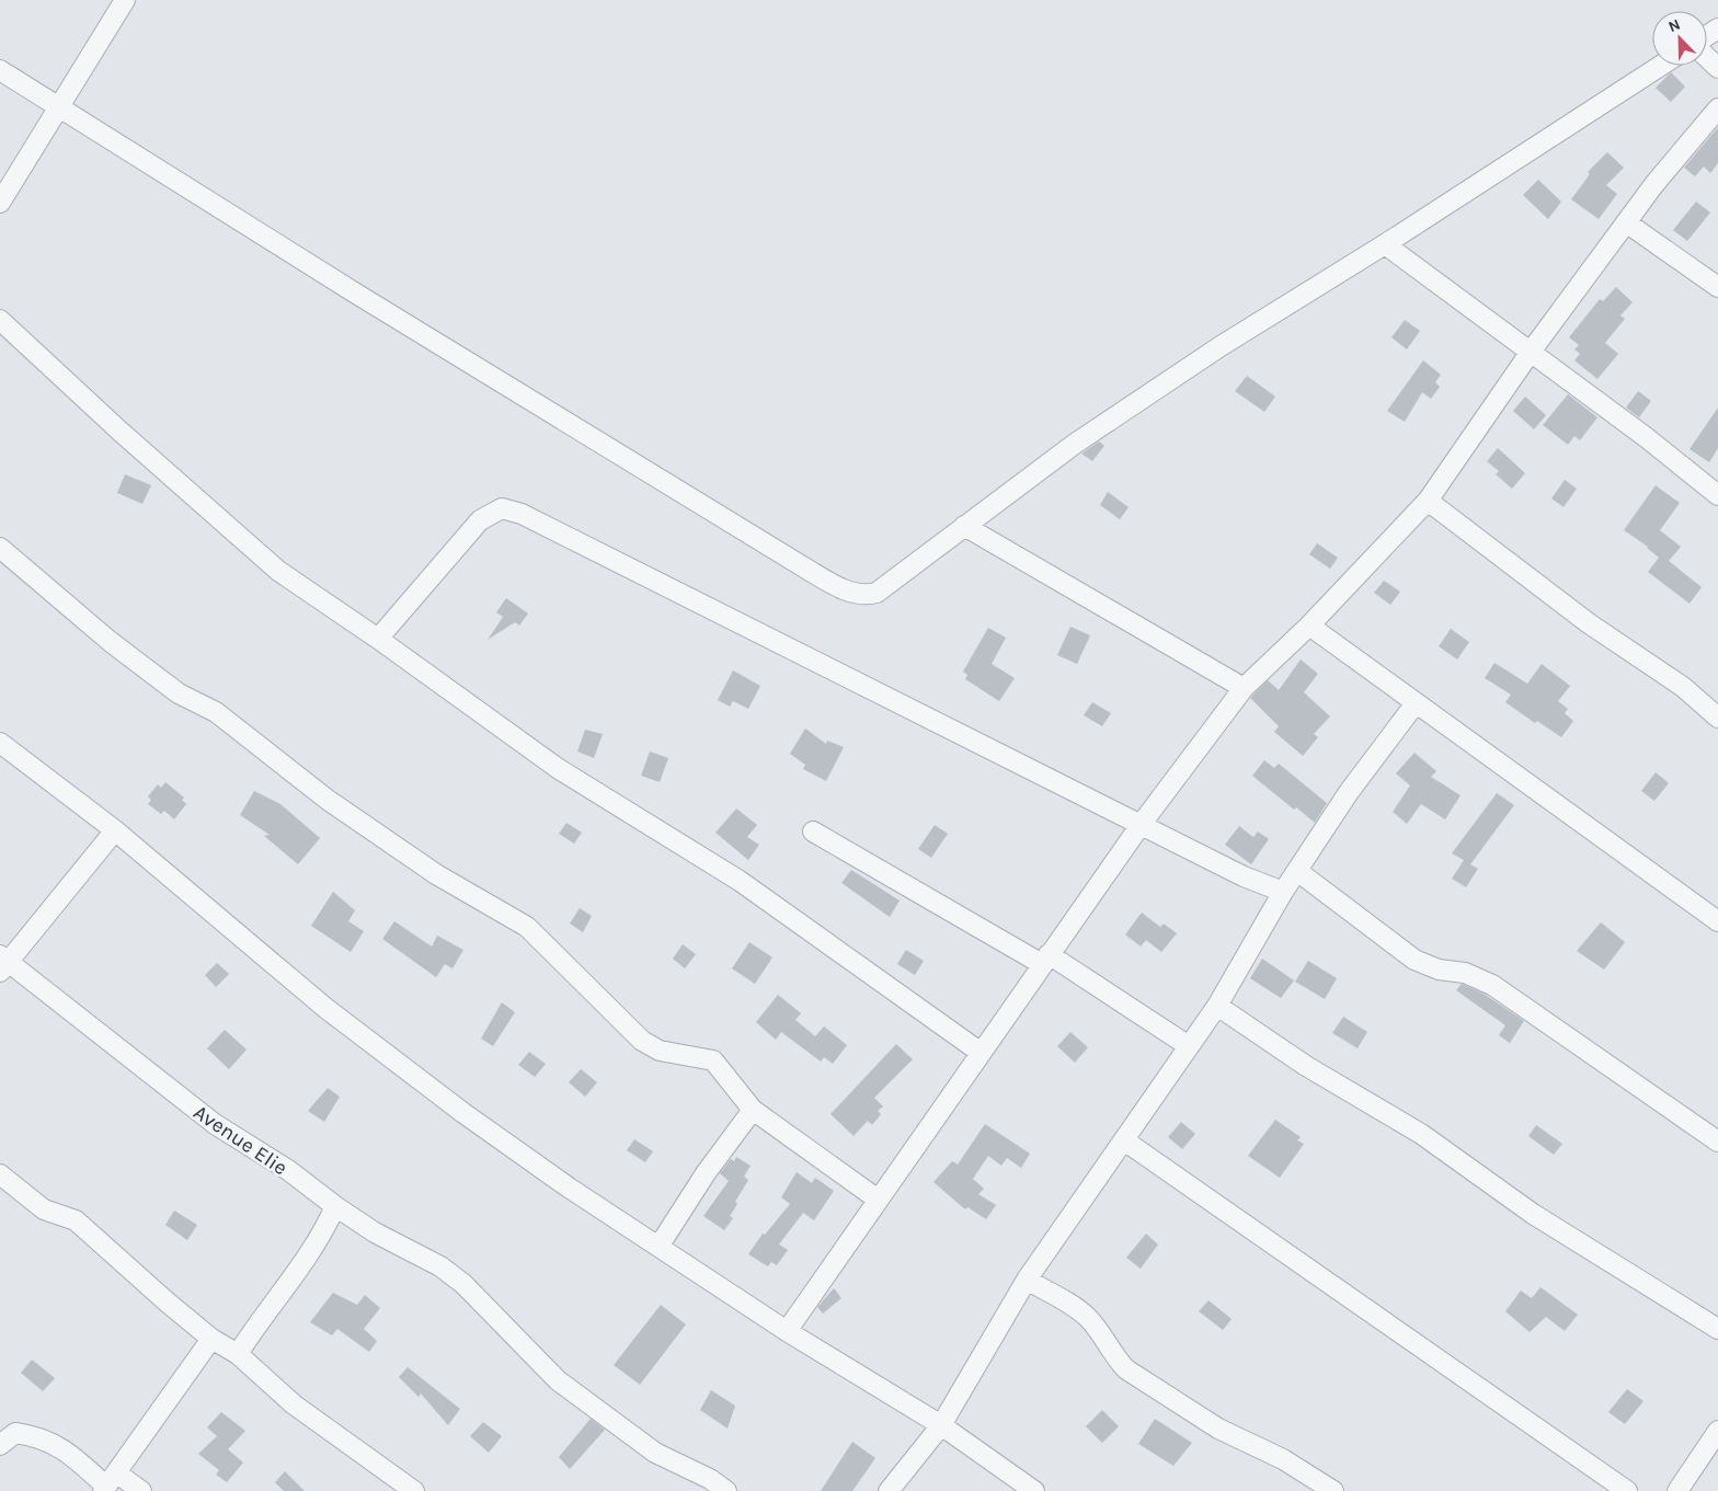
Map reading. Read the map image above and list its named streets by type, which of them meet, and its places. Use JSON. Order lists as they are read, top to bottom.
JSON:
{
  "streets": {
    "street": ["Avenue Elie"]
  },
  "north": "top left"
}
